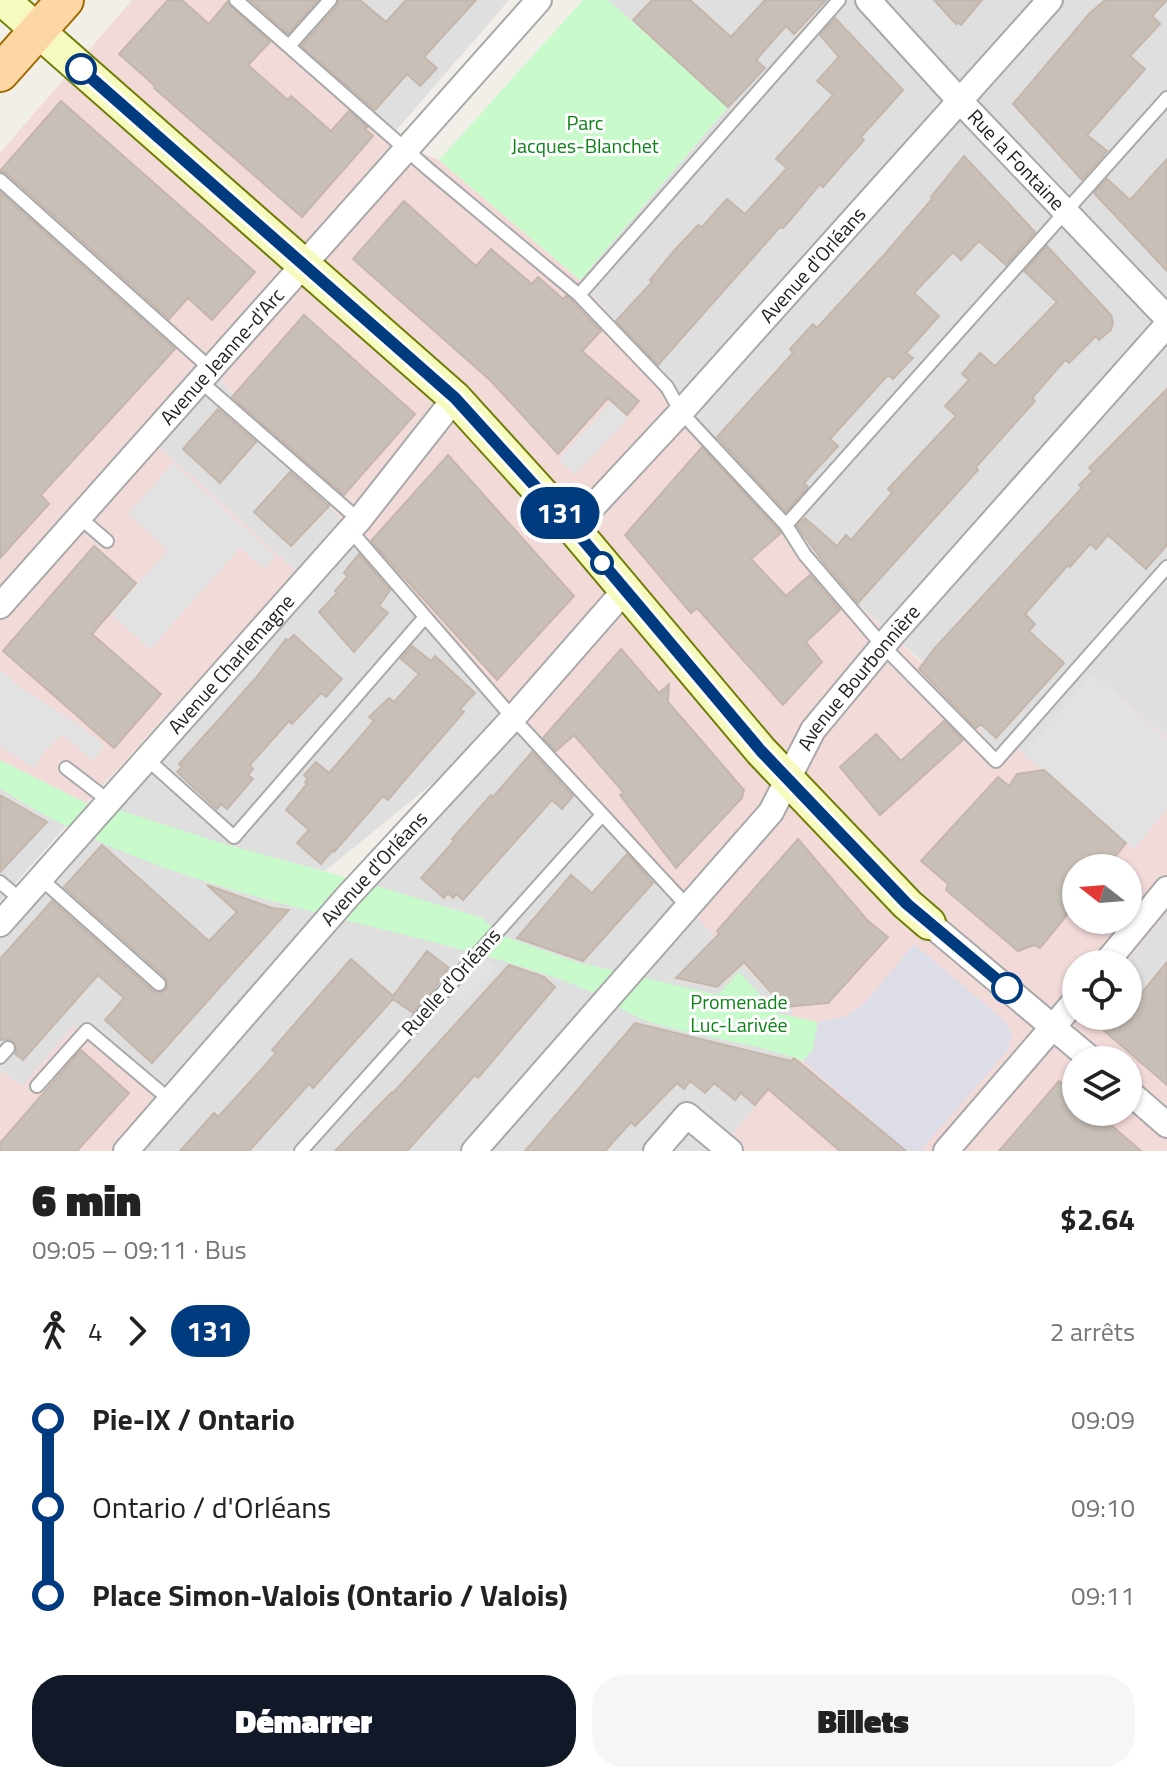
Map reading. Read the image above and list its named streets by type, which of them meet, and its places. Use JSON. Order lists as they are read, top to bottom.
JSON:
{
  "streets": {
    "street": [
      "Rue la Fontaine",
      "Avenue d'Orléans",
      "Avenue Jeanne-d'Arc",
      "Avenue Charlemagne",
      "Avenue Bourbonnière"
    ],
    "lane": ["Ruelle d'Orléans"]
  },
  "crossings": [
    ["Rue la Fontaine", "Avenue d'Orléans"]
  ],
  "parks": ["Parc Jacques-Blanchet", "Promenade Luc-Larivée"],
  "lines": ["bus line 131"],
  "north": "left",
  "page": {
    "on_map": "131",
    "heading": ["6 min", "09:05 – 09:11 · Bus", "$2.64"],
    "legs": ["4", "131", "2 arrêts"],
    "list": [
      {
        "name": "Pie-IX / Ontario",
        "value": "09:09"
      },
      {
        "name": "Ontario / d'Orléans",
        "value": "09:10"
      },
      {
        "name": "Place Simon-Valois (Ontario / Valois)",
        "value": "09:11"
      }
    ],
    "buttons": ["Démarrer", "Billets"]
  }
}
